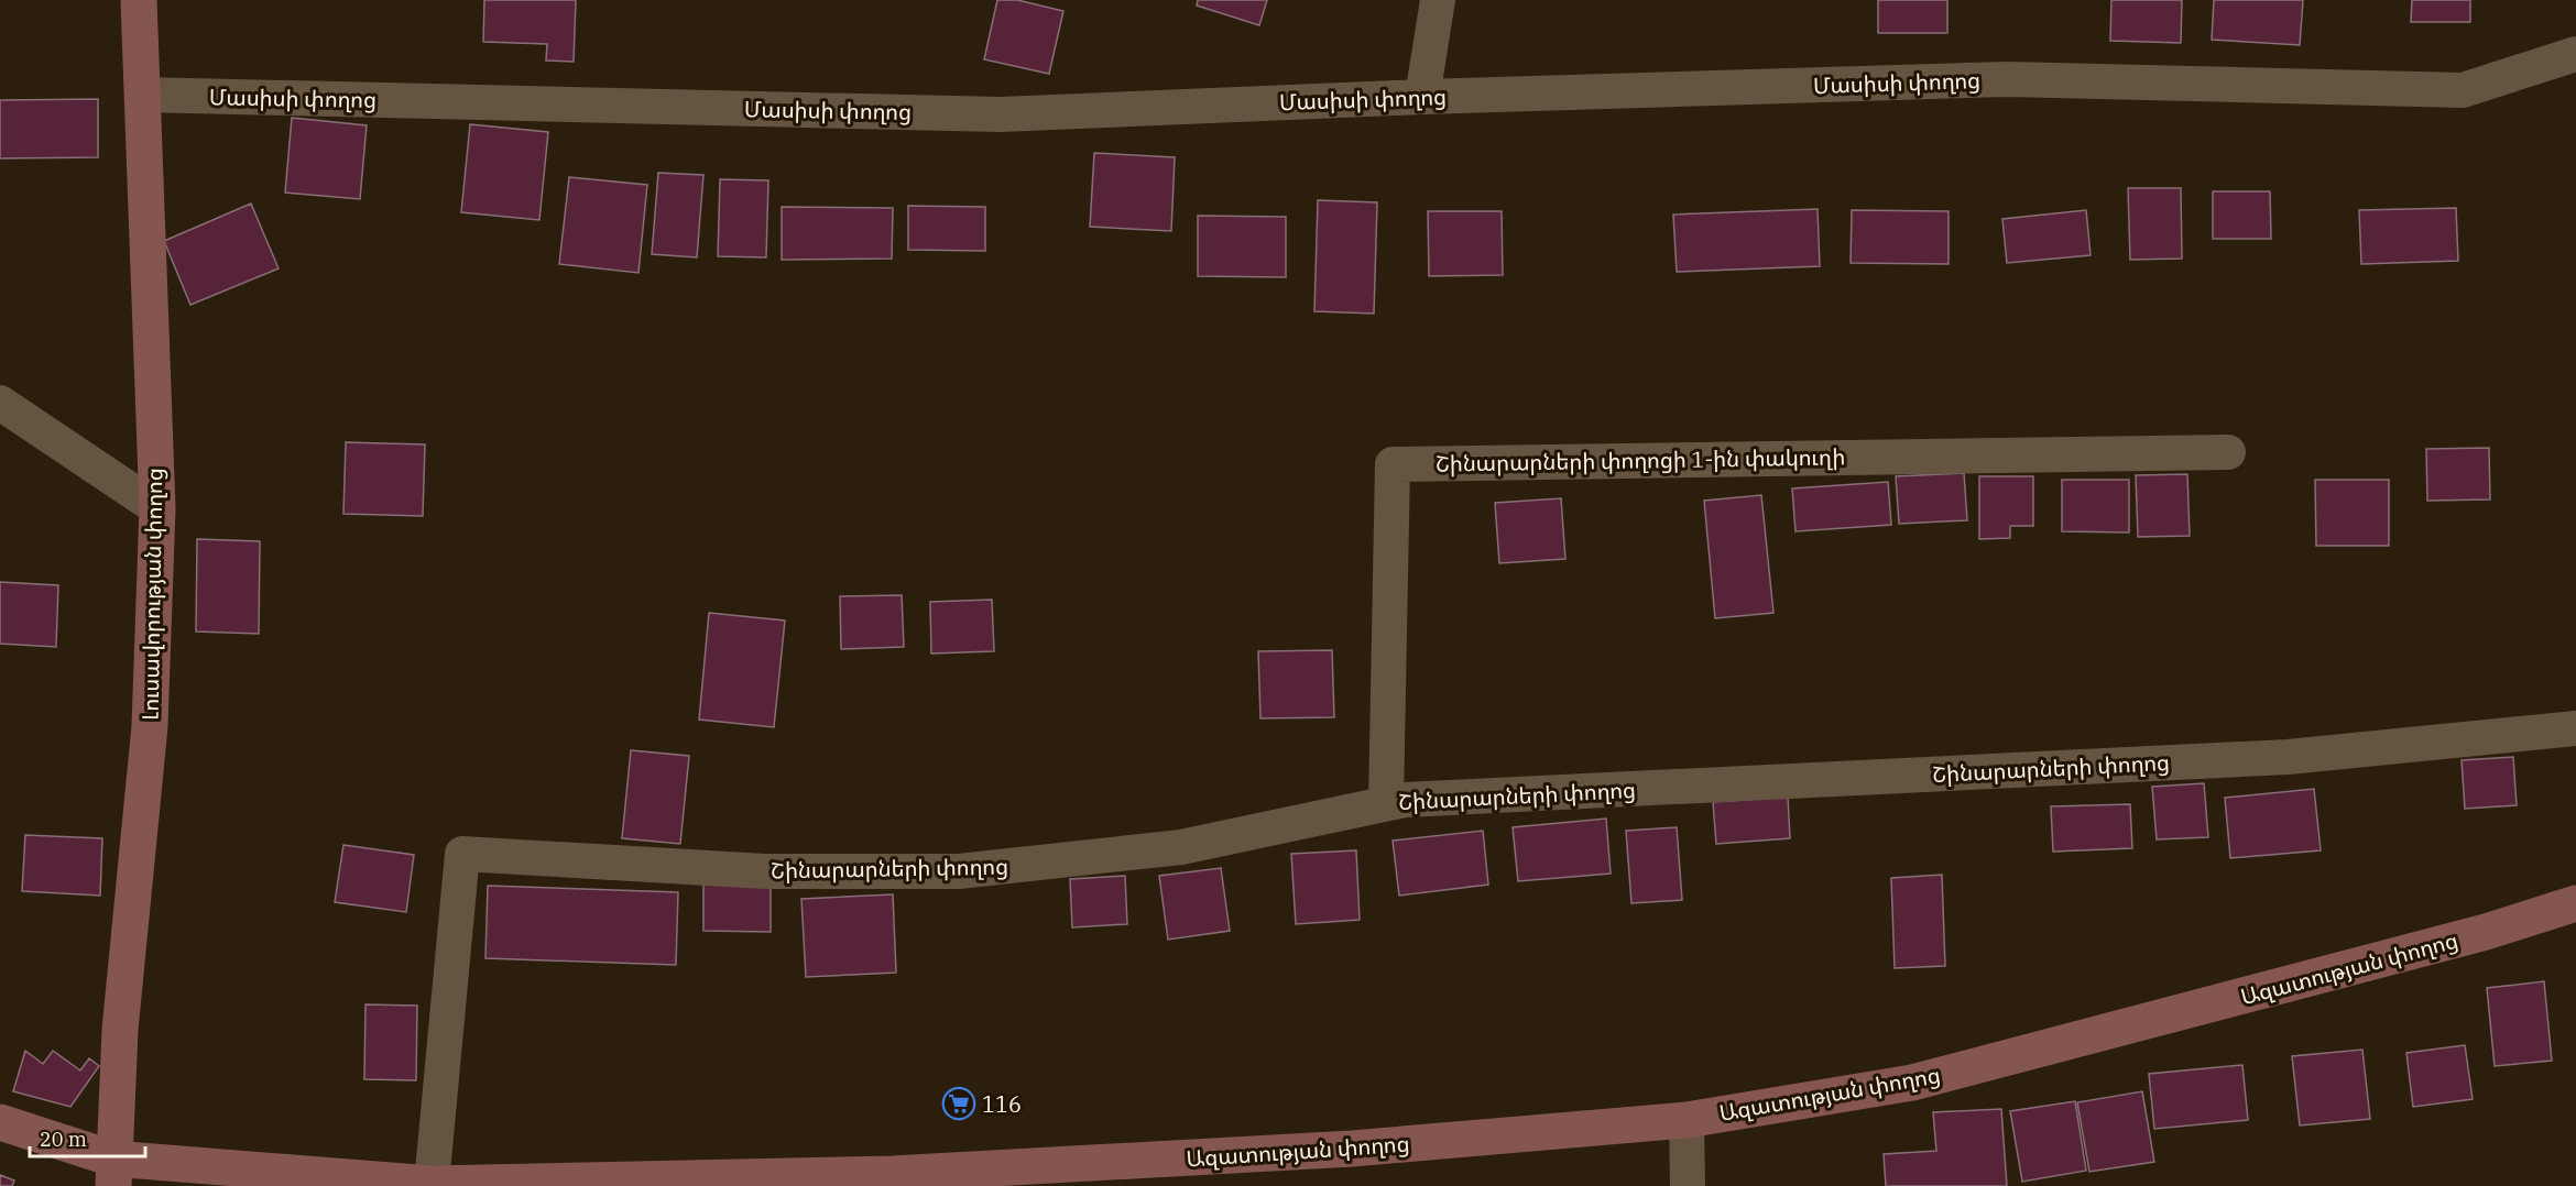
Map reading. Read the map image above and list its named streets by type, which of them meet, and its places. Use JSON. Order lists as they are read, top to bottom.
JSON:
{
  "streets": {
    "street": [
      "Մասիսի փողոց",
      "Շինարարների փողոցի 1-ին փակուղի",
      "Լուսավորության փողոց",
      "Շինարարների փողոց",
      "Ազատության փողոց"
    ]
  },
  "crossings": [
    ["Մասիսի փողոց", "Լուսավորության փողոց"],
    ["Շինարարների փողոցի 1-ին փակուղի", "Շինարարների փողոց"],
    ["Լուսավորության փողոց", "Ազատության փողոց"],
    ["Շինարարների փողոց", "Ազատության փողոց"]
  ],
  "places": {
    "supermarket": ["116"]
  },
  "scale_bar": "20 m"
}
